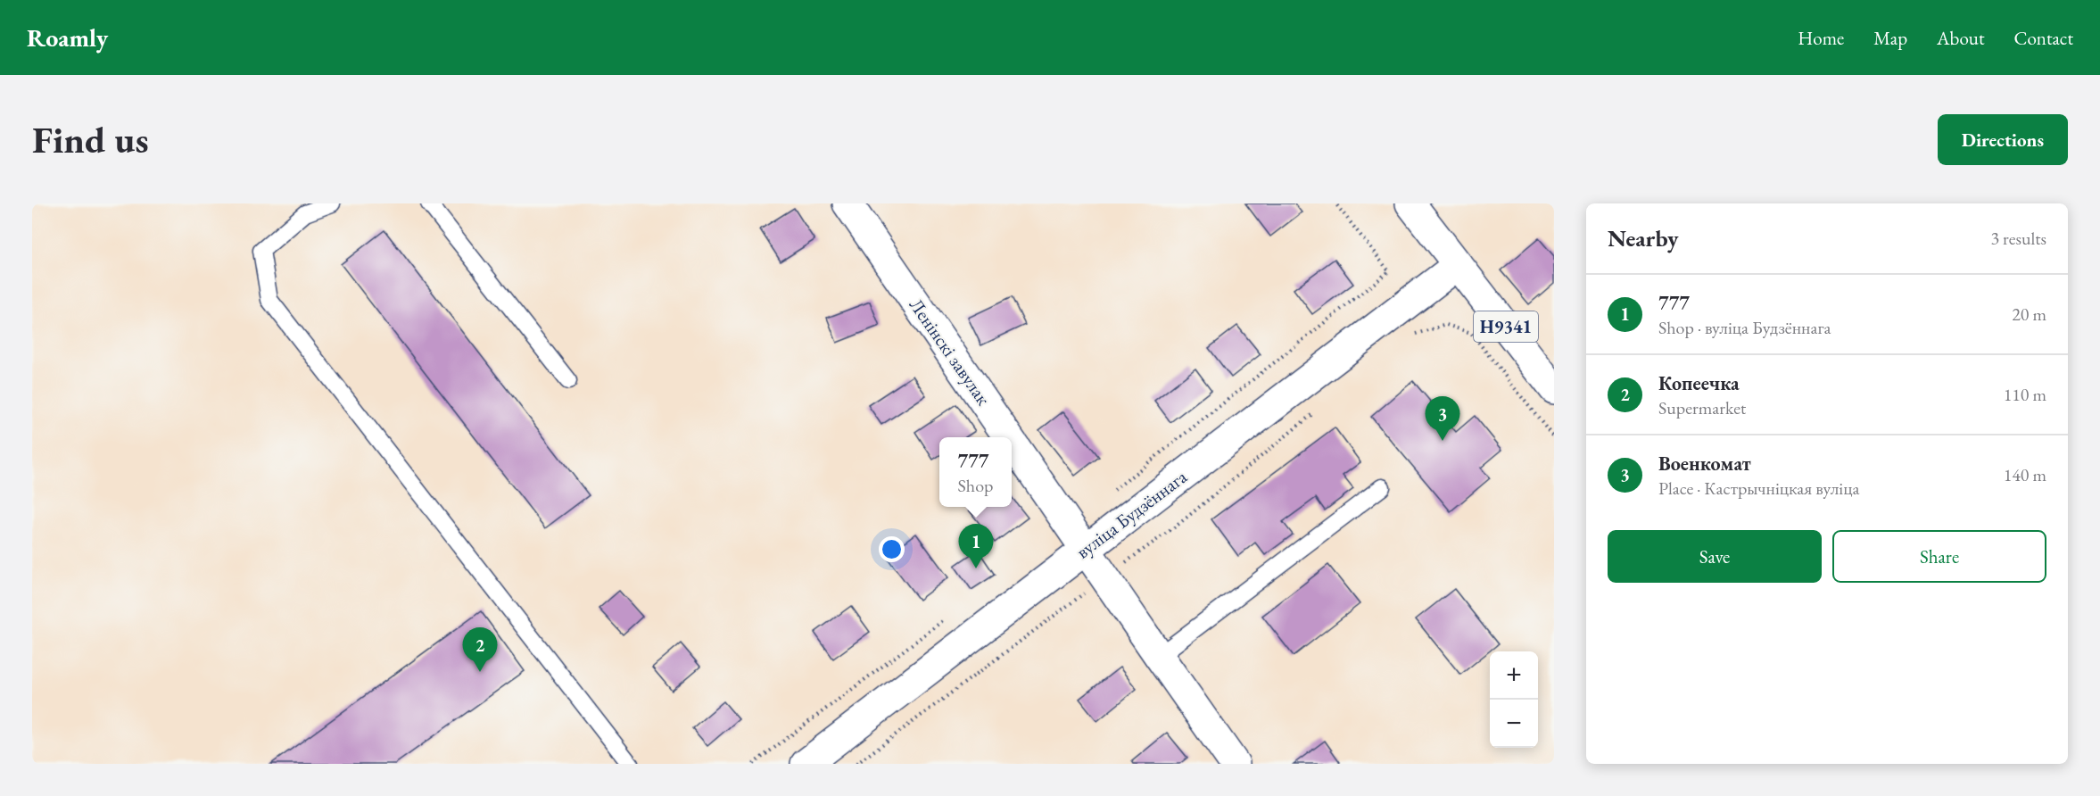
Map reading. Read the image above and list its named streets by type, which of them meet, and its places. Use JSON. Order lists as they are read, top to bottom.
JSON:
{
  "streets": {
    "street": ["Н9341", "Ленінскі завулак", "вуліца Будзённага"]
  },
  "crossings": [
    ["Н9341", "вуліца Будзённага"],
    ["Ленінскі завулак", "вуліца Будзённага"]
  ],
  "page": {
    "header": "Roamly",
    "nav": [
      "Home",
      "Map",
      "About",
      "Contact"
    ],
    "buttons": [
      "Directions",
      ["Save", "Share"]
    ],
    "title": "Find us",
    "heading": ["Nearby", "3 results"],
    "list": [
      {
        "mark": "1",
        "name": "777",
        "note": "Shop · вуліца Будзённага",
        "value": "20 m"
      },
      {
        "mark": "2",
        "name": "Копеечка",
        "note": "Supermarket",
        "value": "110 m"
      },
      {
        "mark": "3",
        "name": "Военкомат",
        "note": "Place · Кастрычніцкая вуліца",
        "value": "140 m"
      }
    ],
    "pins": ["3", "1", "2"],
    "popup": ["777", "Shop"],
    "map_buttons": ["+", "−"]
  }
}
